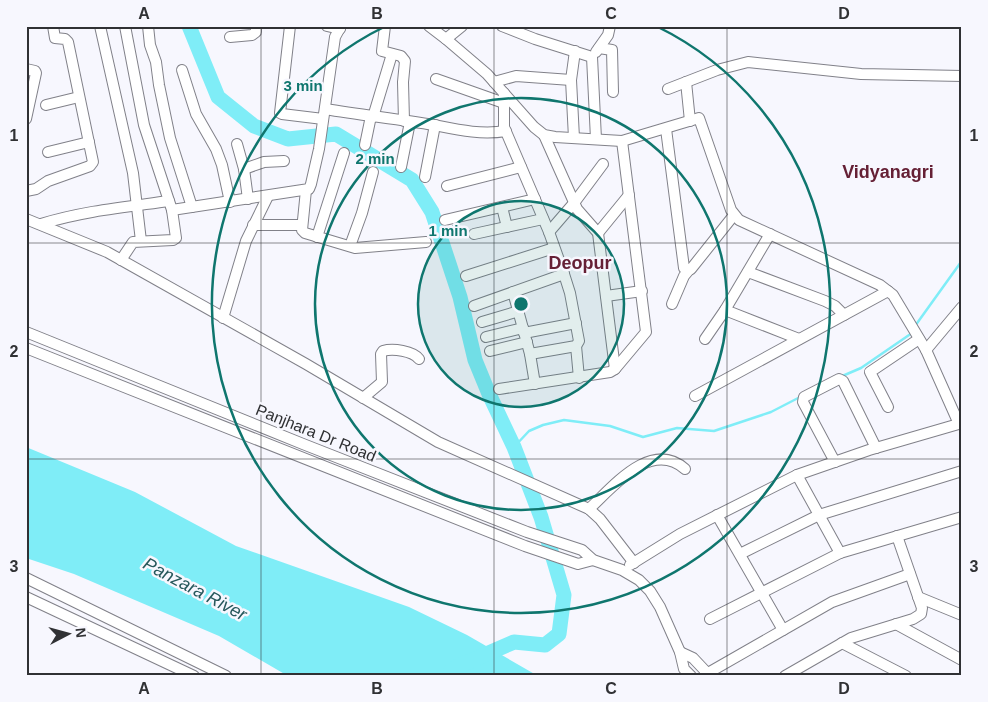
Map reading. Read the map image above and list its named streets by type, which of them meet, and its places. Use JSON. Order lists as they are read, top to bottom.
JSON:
{
  "streets": {
    "street": ["Panjhara Dr Road"]
  },
  "districts": ["Vidyanagri", "Deopur"],
  "water": ["Panzara River"],
  "north": "right",
  "grid": {
    "columns": [
      "A",
      "B",
      "C",
      "D"
    ],
    "rows": ["1", "2", "3"]
  },
  "rings": ["3 min", "2 min", "1 min"]
}
